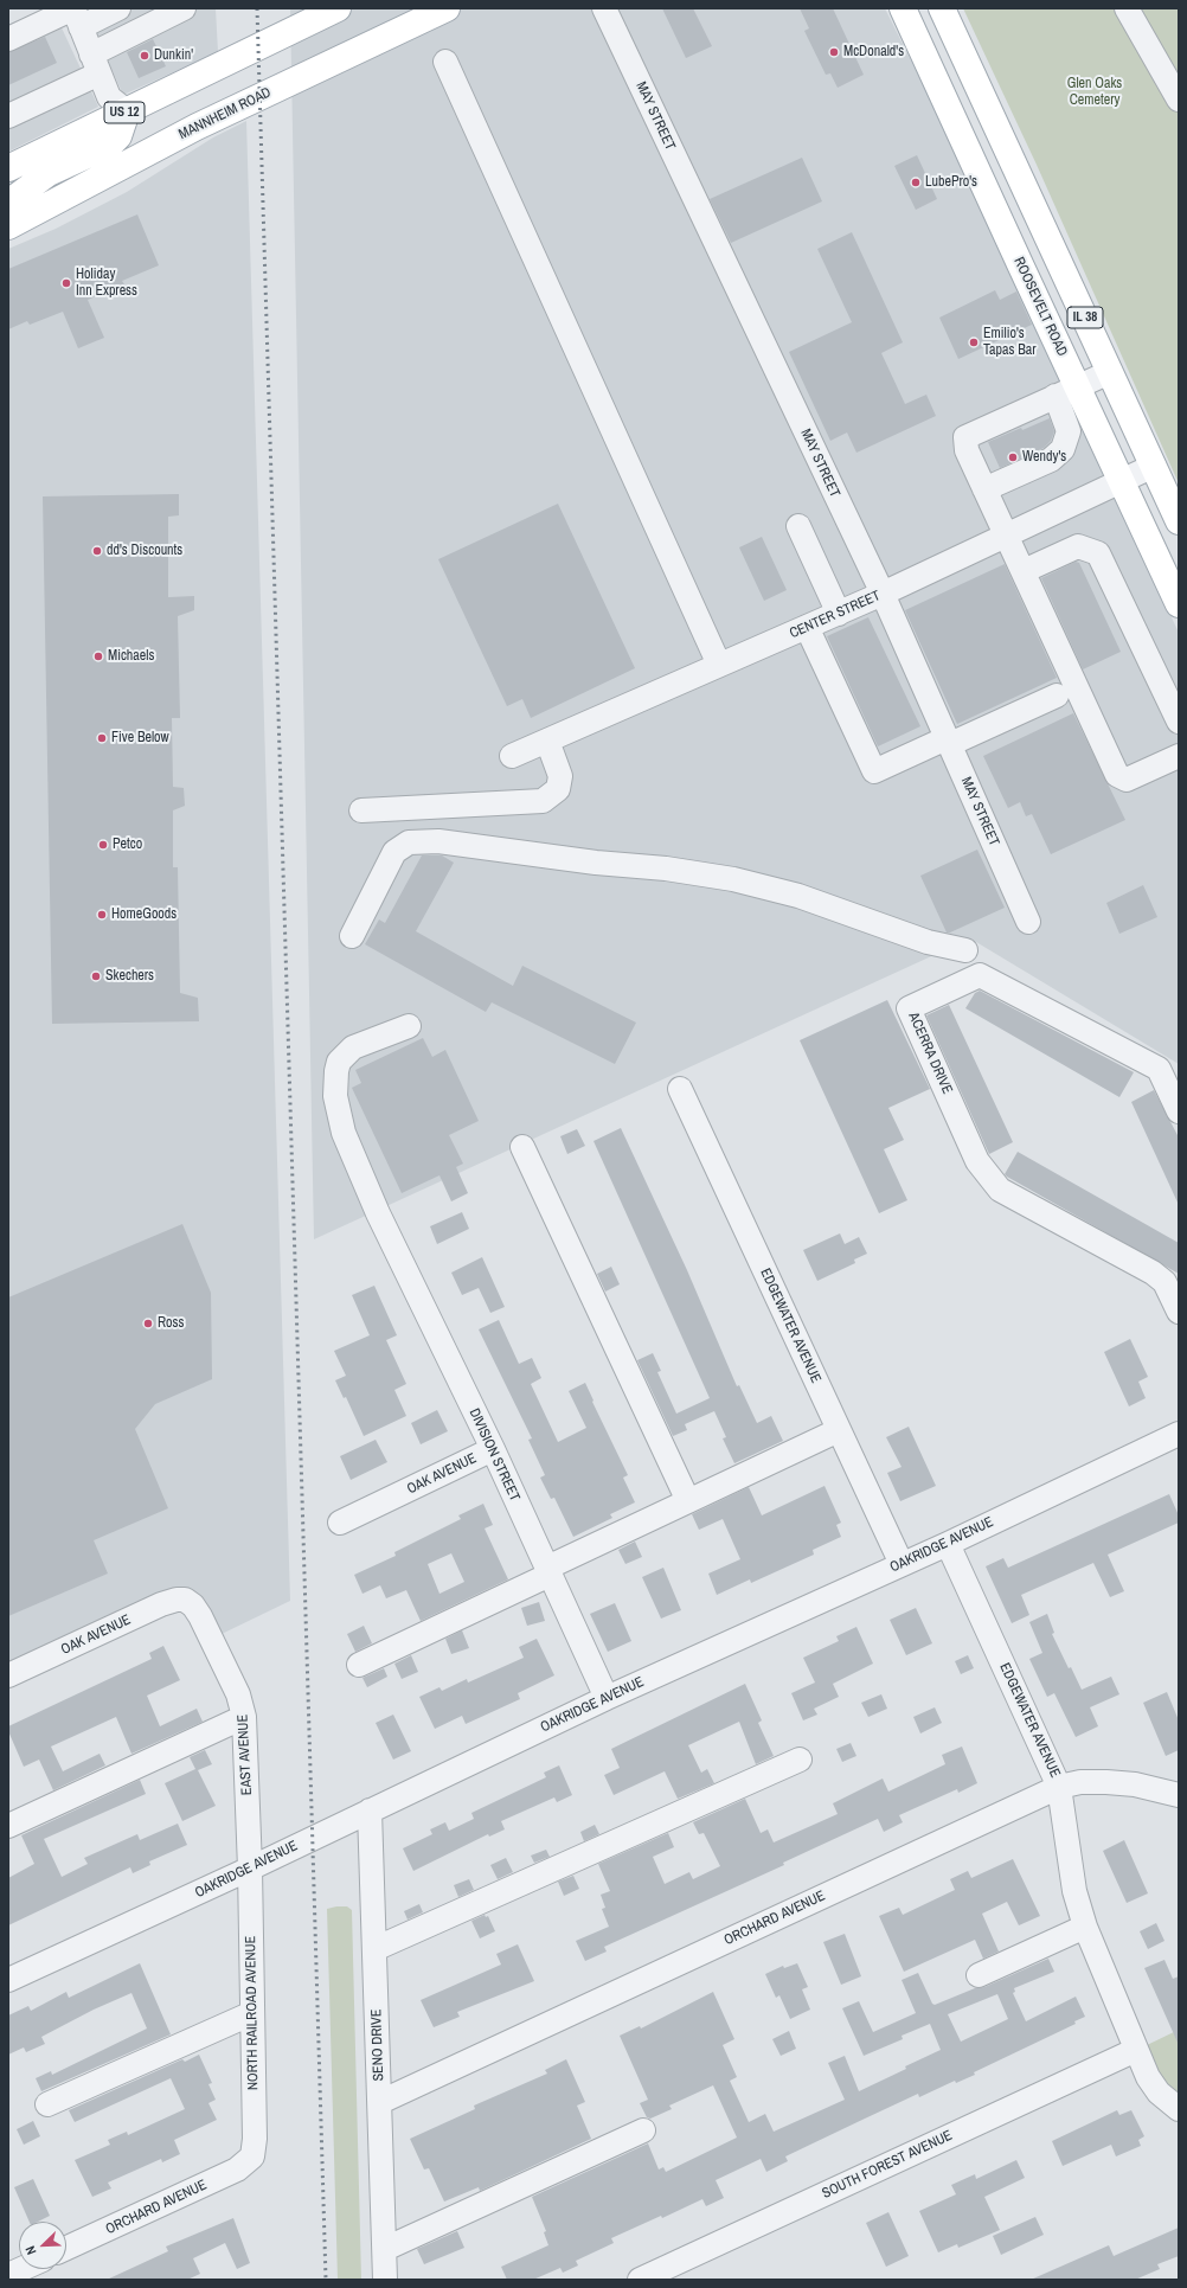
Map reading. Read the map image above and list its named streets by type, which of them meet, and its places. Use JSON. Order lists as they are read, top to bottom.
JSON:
{
  "streets": {
    "main road": [
      "US 12",
      "MANNHEIM ROAD",
      "ROOSEVELT ROAD",
      "IL 38"
    ],
    "street": [
      "MAY STREET",
      "CENTER STREET",
      "ACERRA DRIVE",
      "EDGEWATER AVENUE",
      "DIVISION STREET",
      "OAK AVENUE",
      "OAKRIDGE AVENUE",
      "EAST AVENUE",
      "ORCHARD AVENUE",
      "NORTH RAILROAD AVENUE",
      "SENO DRIVE",
      "SOUTH FOREST AVENUE"
    ]
  },
  "crossings": [
    ["MAY STREET", "CENTER STREET"],
    ["ROOSEVELT ROAD", "CENTER STREET"],
    ["IL 38", "CENTER STREET"],
    ["EDGEWATER AVENUE", "OAKRIDGE AVENUE"],
    ["EDGEWATER AVENUE", "ORCHARD AVENUE"],
    ["EDGEWATER AVENUE", "SOUTH FOREST AVENUE"],
    ["DIVISION STREET", "OAK AVENUE"],
    ["DIVISION STREET", "OAKRIDGE AVENUE"],
    ["OAK AVENUE", "EAST AVENUE"],
    ["OAKRIDGE AVENUE", "EAST AVENUE"],
    ["OAKRIDGE AVENUE", "NORTH RAILROAD AVENUE"],
    ["OAKRIDGE AVENUE", "SENO DRIVE"],
    ["EAST AVENUE", "NORTH RAILROAD AVENUE"],
    ["ORCHARD AVENUE", "NORTH RAILROAD AVENUE"],
    ["ORCHARD AVENUE", "SENO DRIVE"]
  ],
  "parks": ["Glen Oaks Cemetery"],
  "places": [
    "McDonald's",
    "Dunkin'",
    "LubePro's",
    "Holiday Inn Express",
    "Emilio's Tapas Bar",
    "Wendy's",
    "dd's Discounts",
    "Michaels",
    "Five Below",
    "Petco",
    "HomeGoods",
    "Skechers",
    "Ross"
  ],
  "north": "bottom left"
}
